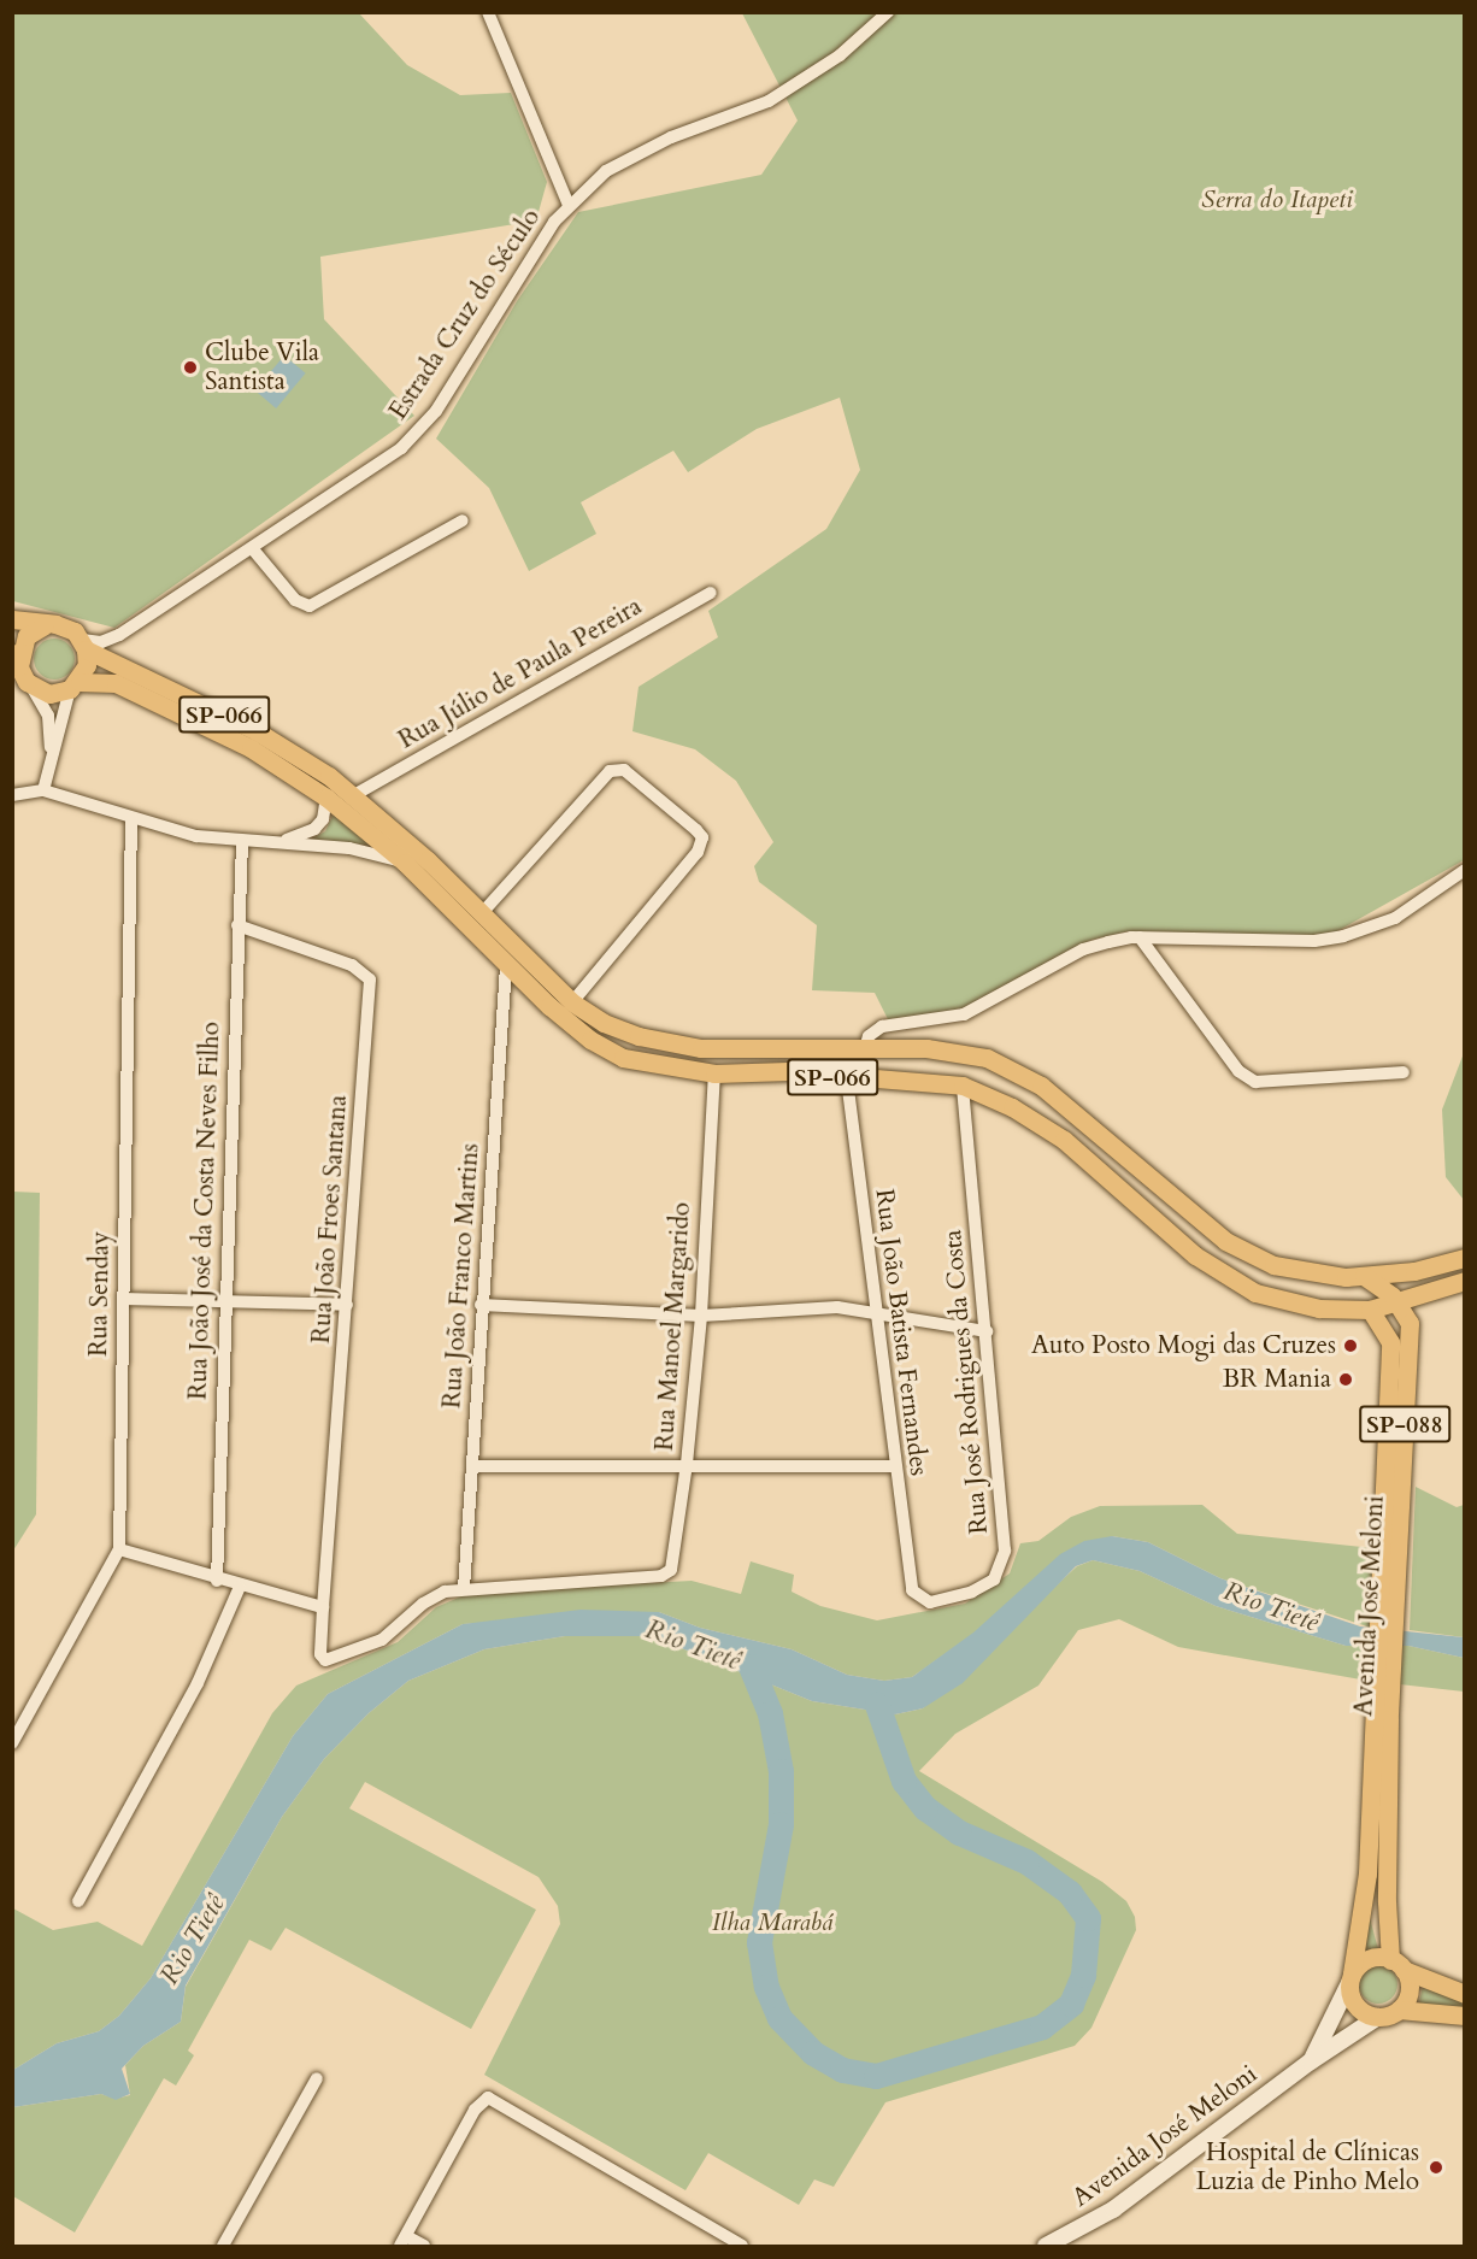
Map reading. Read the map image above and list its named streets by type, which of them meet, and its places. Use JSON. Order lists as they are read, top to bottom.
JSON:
{
  "streets": {
    "main road": ["SP-066", "SP-088", "Avenida José Meloni"],
    "street": [
      "Estrada Cruz do Século",
      "Rua Júlio de Paula Pereira",
      "Rua João José da Costa Neves Filho",
      "Rua João Froes Santana",
      "Rua João Franco Martins",
      "Rua Senday",
      "Rua Manoel Margarido",
      "Rua João Batista Fernandes",
      "Rua José Rodrigues da Costa"
    ]
  },
  "crossings": [
    ["Estrada Cruz do Século", "SP-066"],
    ["Rua Júlio de Paula Pereira", "SP-066"],
    ["SP-066", "Rua João Franco Martins"],
    ["SP-066", "Rua Manoel Margarido"],
    ["SP-066", "Rua João Batista Fernandes"],
    ["SP-066", "Rua José Rodrigues da Costa"],
    ["SP-066", "Avenida José Meloni"],
    ["Rua João José da Costa Neves Filho", "Rua João Froes Santana"],
    ["Rua João Froes Santana", "Rua João Franco Martins"],
    ["Rua João Froes Santana", "Rua Manoel Margarido"],
    ["Rua João Franco Martins", "Rua Manoel Margarido"],
    ["Rua João Batista Fernandes", "Rua José Rodrigues da Costa"],
    ["SP-088", "Avenida José Meloni"]
  ],
  "water": ["Rio Tietê"],
  "parks": ["Serra do Itapeti", "Ilha Marabá"],
  "places": [
    "Clube Vila Santista",
    "Auto Posto Mogi das Cruzes",
    "BR Mania",
    "Hospital de Clínicas Luzia de Pinho Melo"
  ]
}
